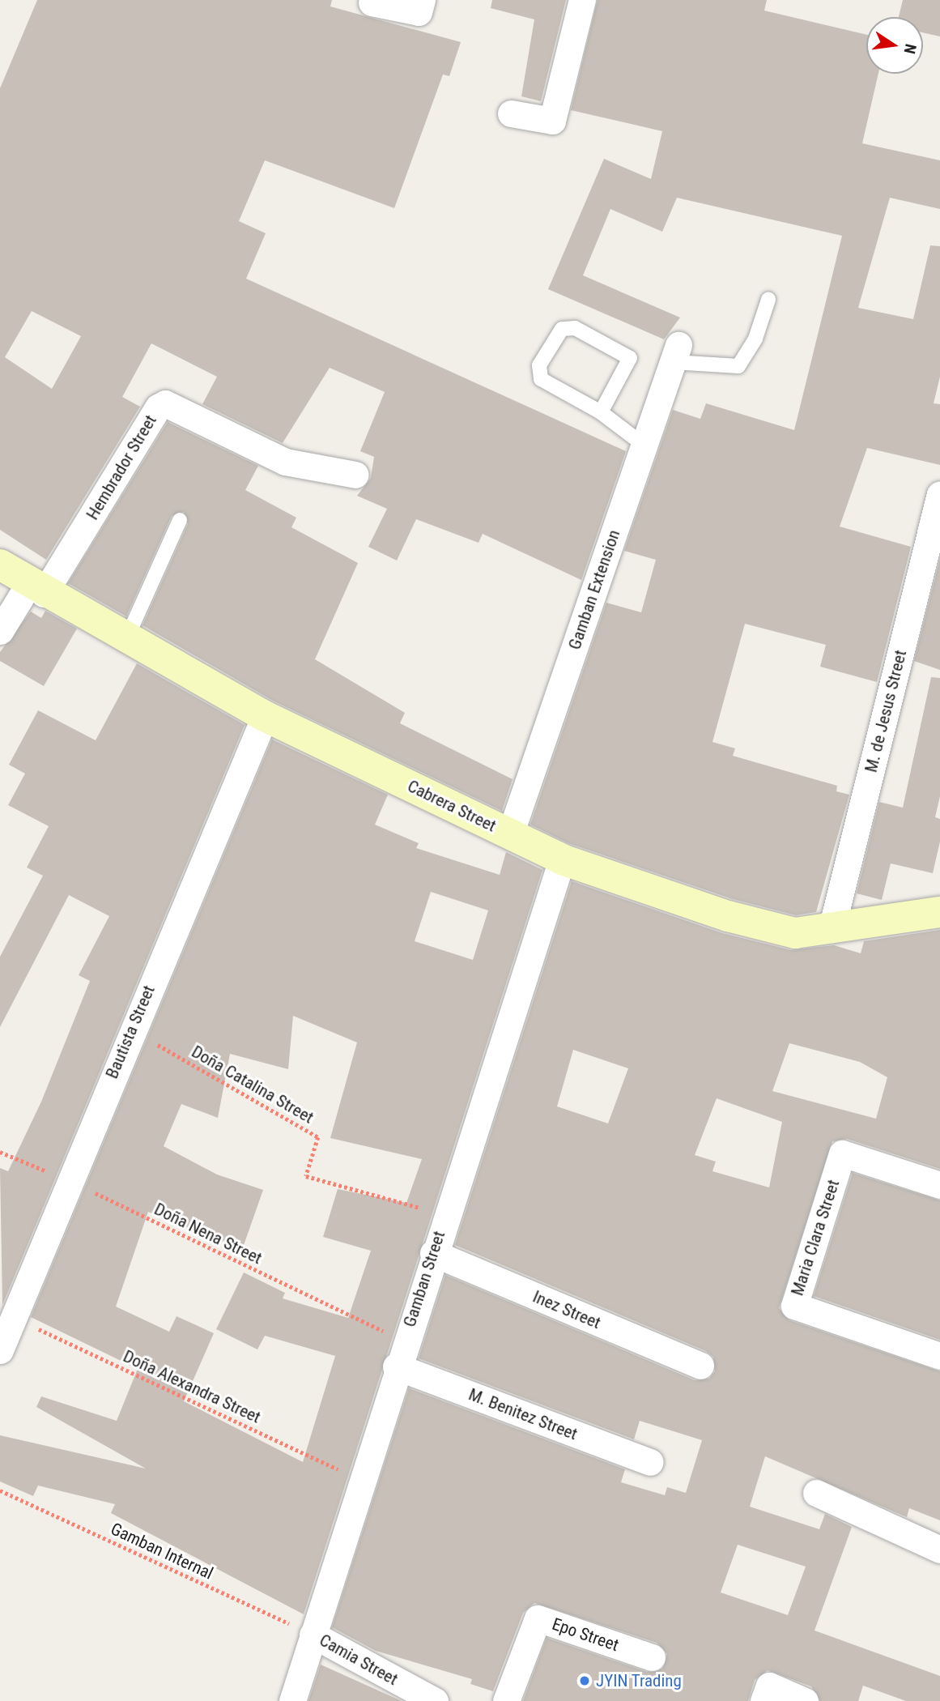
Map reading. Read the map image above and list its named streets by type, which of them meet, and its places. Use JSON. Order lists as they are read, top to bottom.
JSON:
{
  "streets": {
    "street": [
      "Hembrador Street",
      "Gamban Extension",
      "M. de Jesus Street",
      "Cabrera Street",
      "Bautista Street",
      "Maria Clara Street",
      "Gamban Street",
      "Inez Street",
      "M. Benitez Street",
      "Epo Street",
      "Camia Street"
    ],
    "path": [
      "Doña Catalina Street",
      "Doña Nena Street",
      "Doña Alexandra Street",
      "Gamban Internal"
    ]
  },
  "crossings": [
    ["Hembrador Street", "Cabrera Street"],
    ["Gamban Extension", "Cabrera Street"],
    ["M. de Jesus Street", "Cabrera Street"],
    ["Cabrera Street", "Bautista Street"],
    ["Cabrera Street", "Gamban Street"],
    ["Bautista Street", "Doña Catalina Street"],
    ["Bautista Street", "Doña Nena Street"],
    ["Bautista Street", "Doña Alexandra Street"],
    ["Doña Catalina Street", "Gamban Street"],
    ["Doña Nena Street", "Gamban Street"],
    ["Gamban Street", "Inez Street"],
    ["Gamban Street", "Doña Alexandra Street"],
    ["Gamban Street", "M. Benitez Street"],
    ["Gamban Street", "Gamban Internal"],
    ["Gamban Street", "Camia Street"],
    ["Gamban Internal", "Camia Street"]
  ],
  "places": ["JYIN Trading"],
  "north": "right"
}
